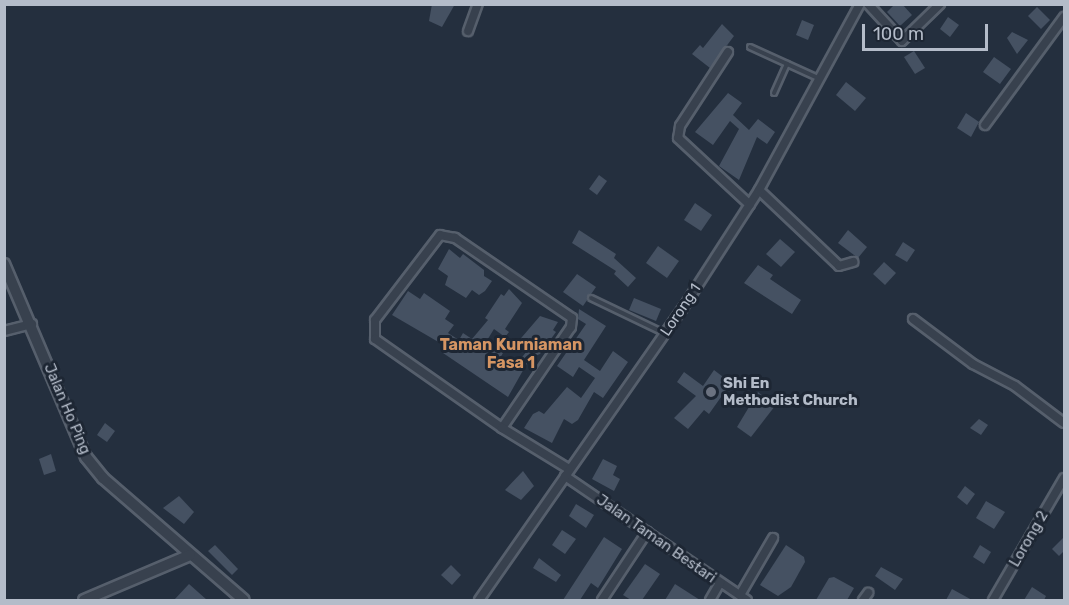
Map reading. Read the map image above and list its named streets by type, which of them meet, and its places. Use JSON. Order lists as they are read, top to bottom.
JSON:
{
  "streets": {
    "street": [
      "Lorong 1",
      "Jalan Ho Ping",
      "Jalan Taman Bestari",
      "Lorong 2"
    ]
  },
  "crossings": [
    ["Lorong 1", "Jalan Taman Bestari"]
  ],
  "districts": ["Taman Kurniaman Fasa 1"],
  "places": ["Shi En Methodist Church"],
  "scale_bar": "100 m"
}
